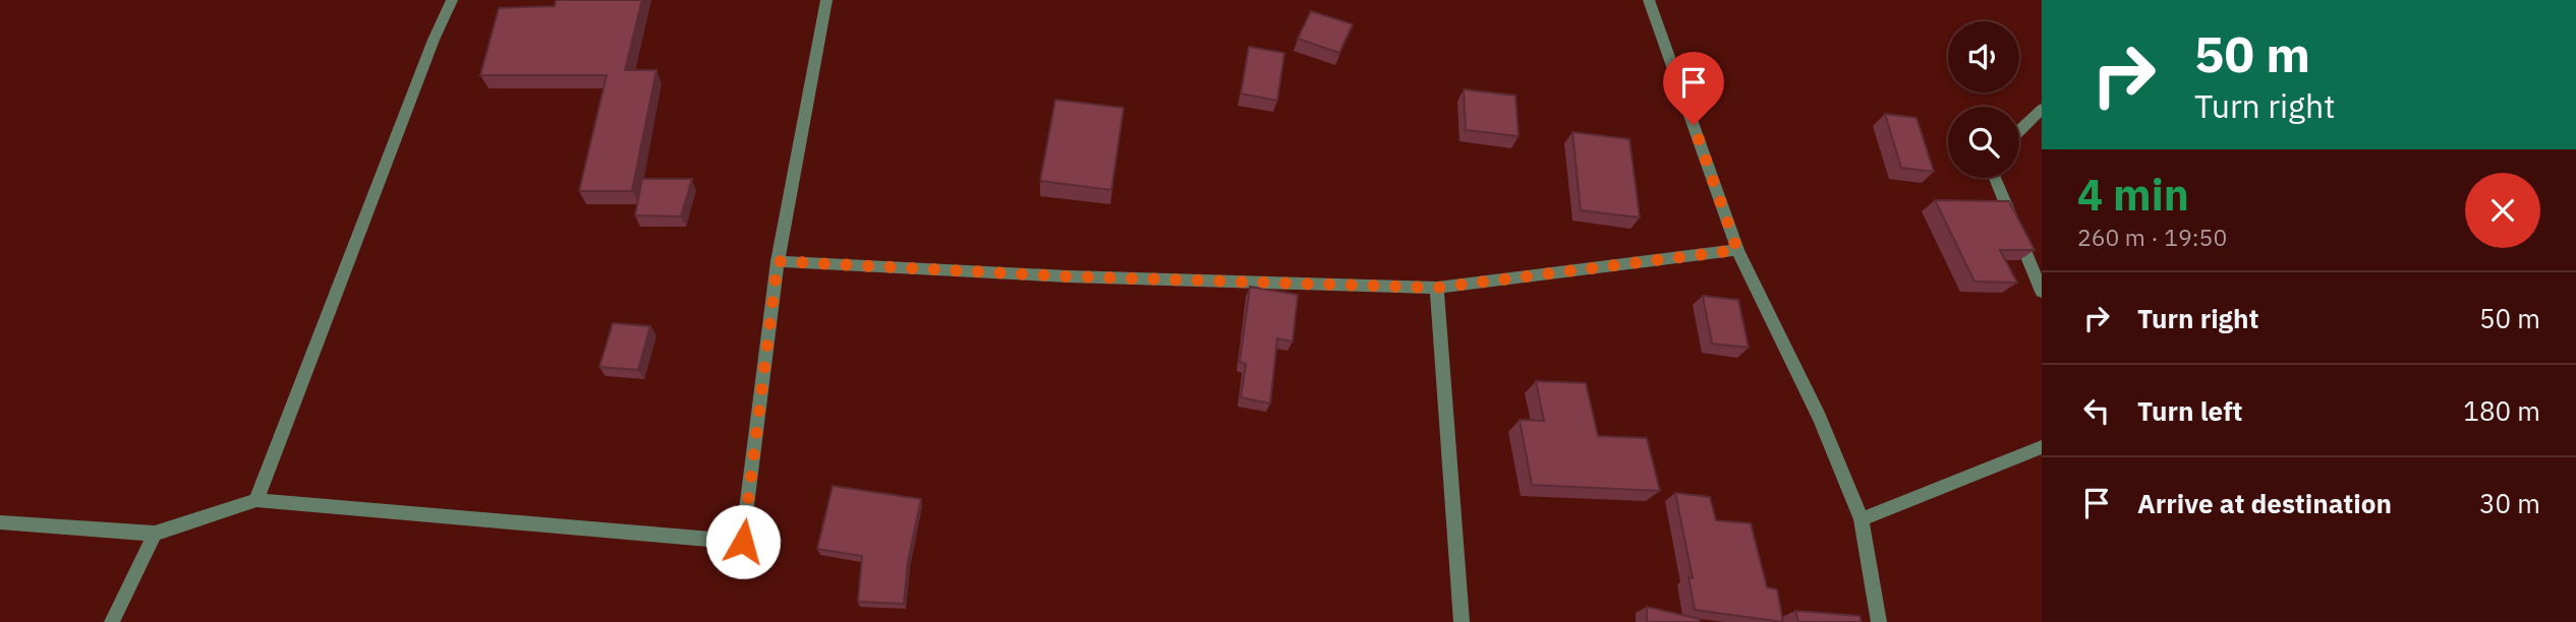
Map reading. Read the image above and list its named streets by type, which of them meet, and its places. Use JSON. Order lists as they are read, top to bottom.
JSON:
{
  "page": {
    "turn": ["50 m", "Turn right"],
    "heading": ["4 min", "260 m · 19:50"],
    "list": [
      {
        "name": "Turn right",
        "value": "50 m"
      },
      {
        "name": "Turn left",
        "value": "180 m"
      },
      {
        "name": "Arrive at destination",
        "value": "30 m"
      }
    ]
  }
}
